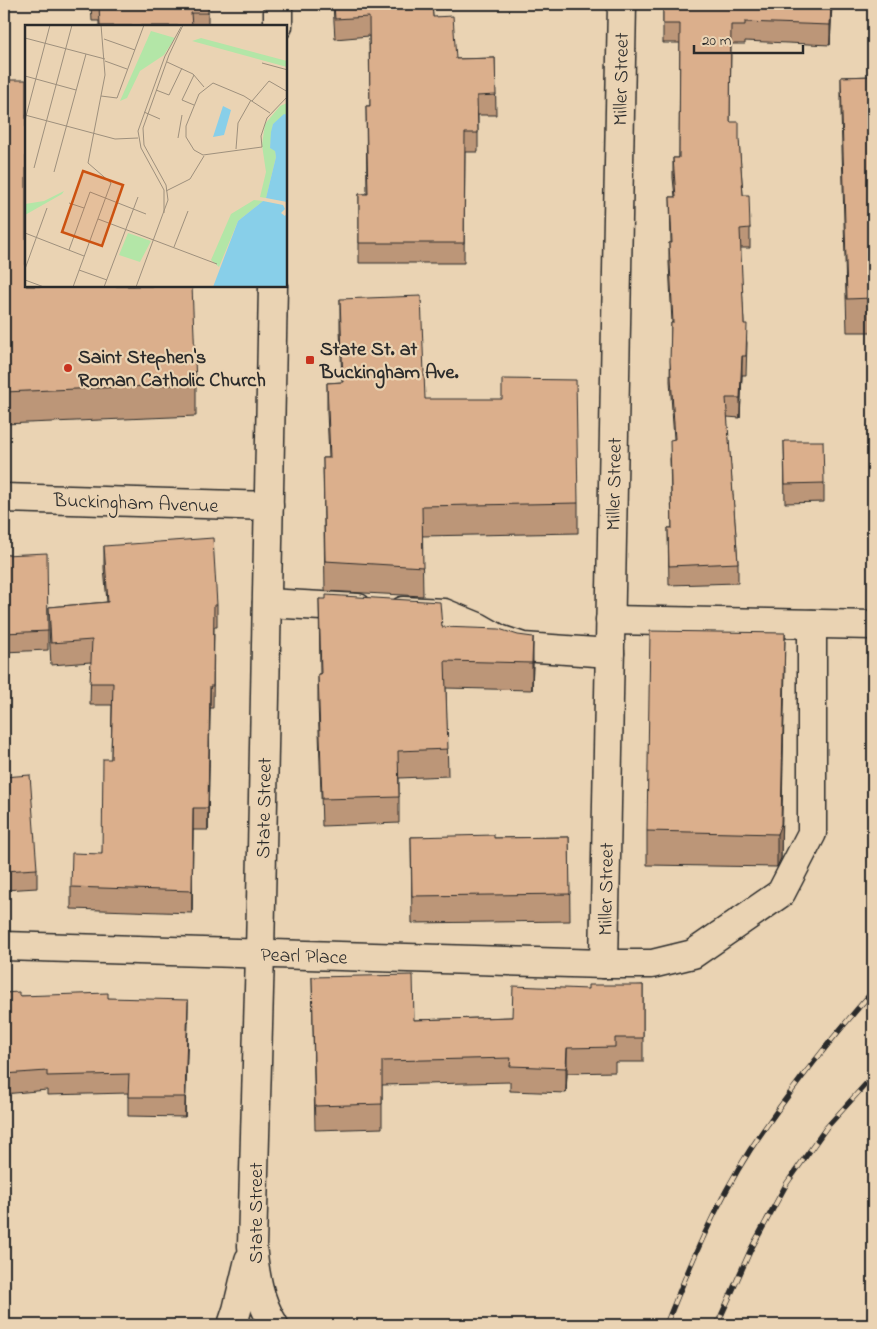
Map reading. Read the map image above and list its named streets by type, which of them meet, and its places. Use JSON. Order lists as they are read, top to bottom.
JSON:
{
  "streets": {
    "street": [
      "Miller Street",
      "Buckingham Avenue",
      "State Street",
      "Pearl Place"
    ]
  },
  "crossings": [
    ["Miller Street", "Pearl Place"],
    ["Buckingham Avenue", "State Street"],
    ["State Street", "Pearl Place"]
  ],
  "places": {
    "transit": ["State St. at Buckingham Ave."],
    "other": ["Saint Stephen's Roman Catholic Church"]
  },
  "scale_bar": "20 m"
}
